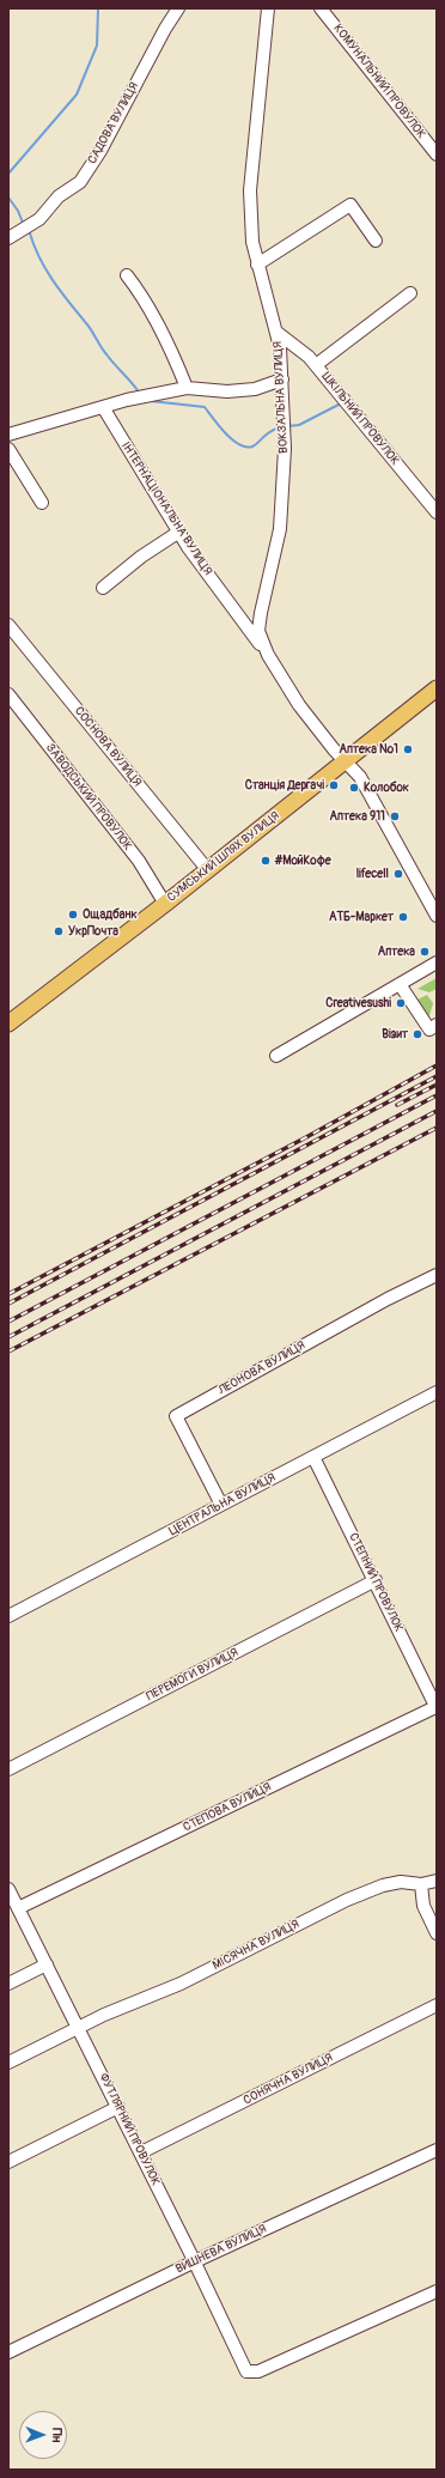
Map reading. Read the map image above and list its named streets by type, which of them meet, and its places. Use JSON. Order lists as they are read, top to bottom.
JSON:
{
  "streets": {
    "main road": ["СУМСЬКИЙ ШЛЯХ ВУЛИЦЯ"],
    "street": [
      "КОМУНАЛЬНИЙ ПРОВУЛОК",
      "САДОВА ВУЛИЦЯ",
      "ВОКЗАЛЬНА ВУЛИЦЯ",
      "ШКІЛЬНИЙ ПРОВУЛОК",
      "ІНТЕРНАЦІОНАЛЬНА ВУЛИЦЯ",
      "СОСНОВА ВУЛИЦЯ",
      "ЗАВОДСЬКИЙ ПРОВУЛОК",
      "ЛЕОНОВА ВУЛИЦЯ",
      "ЦЕНТРАЛЬНА ВУЛИЦЯ",
      "СТЕПНИЙ ПРОВУЛОК",
      "ПЕРЕМОГИ ВУЛИЦЯ",
      "СТЕПОВА ВУЛИЦЯ",
      "МІСЯЧНА ВУЛИЦЯ",
      "СОНЯЧНА ВУЛИЦЯ",
      "ФУТЛЯРНИЙ ПРОВУЛОК",
      "ВИШНЕВА ВУЛИЦЯ"
    ]
  },
  "crossings": [
    ["ВОКЗАЛЬНА ВУЛИЦЯ", "ШКІЛЬНИЙ ПРОВУЛОК"],
    ["ВОКЗАЛЬНА ВУЛИЦЯ", "ІНТЕРНАЦІОНАЛЬНА ВУЛИЦЯ"],
    ["ВОКЗАЛЬНА ВУЛИЦЯ", "СУМСЬКИЙ ШЛЯХ ВУЛИЦЯ"],
    ["СОСНОВА ВУЛИЦЯ", "СУМСЬКИЙ ШЛЯХ ВУЛИЦЯ"],
    ["ЗАВОДСЬКИЙ ПРОВУЛОК", "СУМСЬКИЙ ШЛЯХ ВУЛИЦЯ"],
    ["ЛЕОНОВА ВУЛИЦЯ", "ЦЕНТРАЛЬНА ВУЛИЦЯ"],
    ["ЦЕНТРАЛЬНА ВУЛИЦЯ", "СТЕПНИЙ ПРОВУЛОК"],
    ["СТЕПНИЙ ПРОВУЛОК", "ПЕРЕМОГИ ВУЛИЦЯ"],
    ["СТЕПНИЙ ПРОВУЛОК", "СТЕПОВА ВУЛИЦЯ"],
    ["СТЕПОВА ВУЛИЦЯ", "ФУТЛЯРНИЙ ПРОВУЛОК"],
    ["МІСЯЧНА ВУЛИЦЯ", "ФУТЛЯРНИЙ ПРОВУЛОК"],
    ["СОНЯЧНА ВУЛИЦЯ", "ФУТЛЯРНИЙ ПРОВУЛОК"],
    ["ФУТЛЯРНИЙ ПРОВУЛОК", "ВИШНЕВА ВУЛИЦЯ"]
  ],
  "places": [
    "Аптека №1",
    "Станція Дергачі",
    "Колобок",
    "Аптека 911",
    "#МойКофе",
    "lifecell",
    "Ощадбанк",
    "АТБ-Маркет",
    "УкрПочта",
    "Аптека",
    "Creativesushi",
    "Візит"
  ],
  "north": "right"
}
